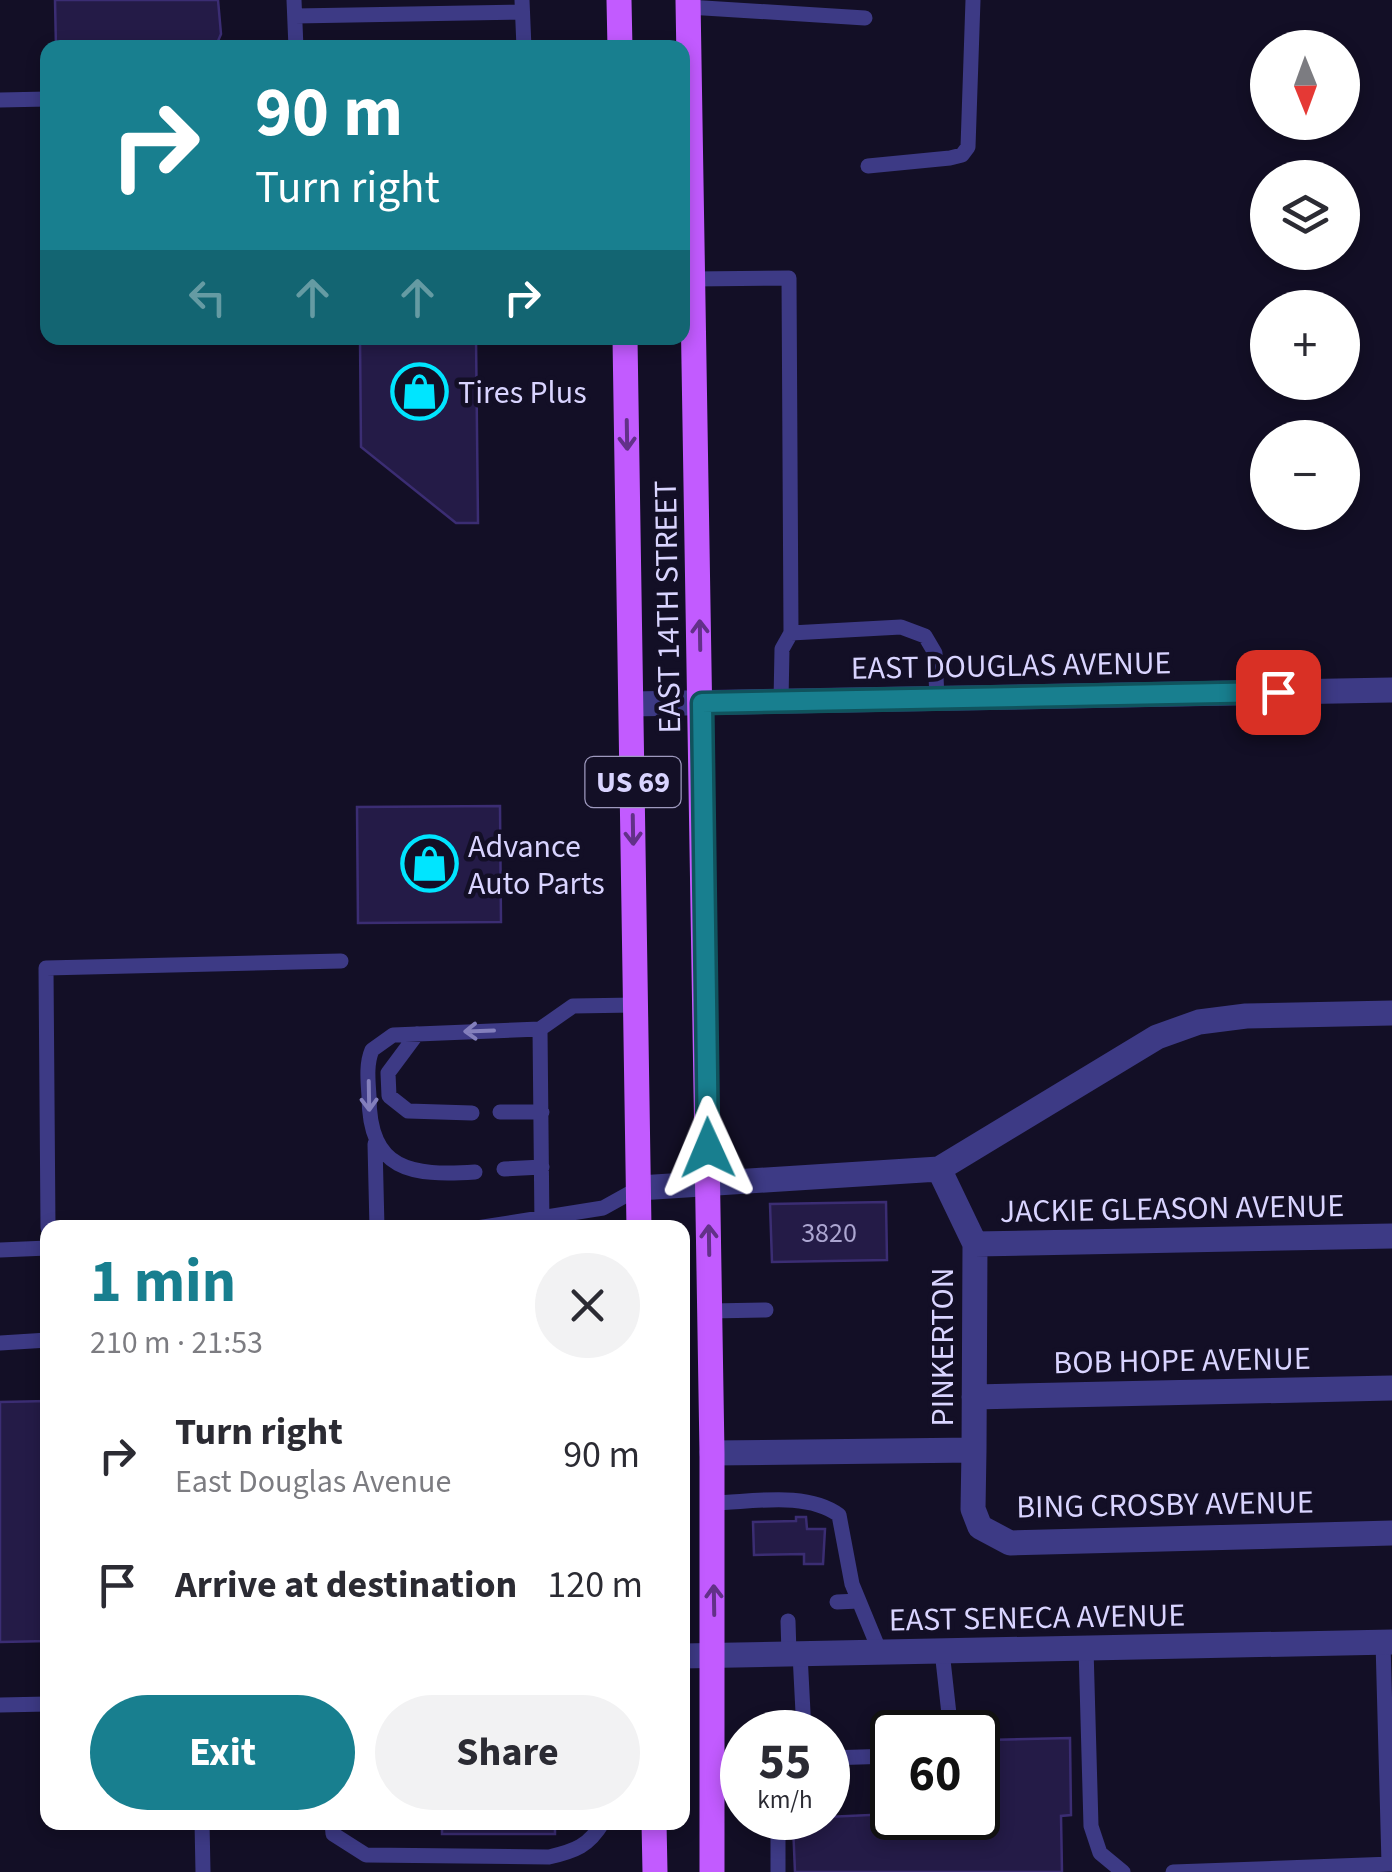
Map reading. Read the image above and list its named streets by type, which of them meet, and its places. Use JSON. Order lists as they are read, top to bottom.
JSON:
{
  "streets": {
    "main road": ["EAST 14TH STREET", "US 69"],
    "street": [
      "EAST DOUGLAS AVENUE",
      "JACKIE GLEASON AVENUE",
      "PINKERTON",
      "BOB HOPE AVENUE",
      "BING CROSBY AVENUE",
      "EAST SENECA AVENUE"
    ]
  },
  "crossings": [
    ["EAST 14TH STREET", "EAST DOUGLAS AVENUE"],
    ["EAST 14TH STREET", "EAST SENECA AVENUE"],
    ["JACKIE GLEASON AVENUE", "PINKERTON"],
    ["PINKERTON", "BOB HOPE AVENUE"],
    ["PINKERTON", "BING CROSBY AVENUE"]
  ],
  "places": {
    "shop": ["Tires Plus", "Advance Auto Parts"]
  },
  "house_numbers": ["3820"],
  "north": "bottom",
  "page": {
    "map_buttons": ["+", "−"],
    "turn": ["90 m", "Turn right"],
    "heading": ["1 min", "210 m · 21:53"],
    "list": [
      {
        "name": "Turn right",
        "note": "East Douglas Avenue",
        "value": "90 m"
      },
      {
        "name": "Arrive at destination",
        "value": "120 m"
      }
    ],
    "buttons": ["Exit", "Share"],
    "speed": "55 km/h",
    "limit": "60"
  }
}
